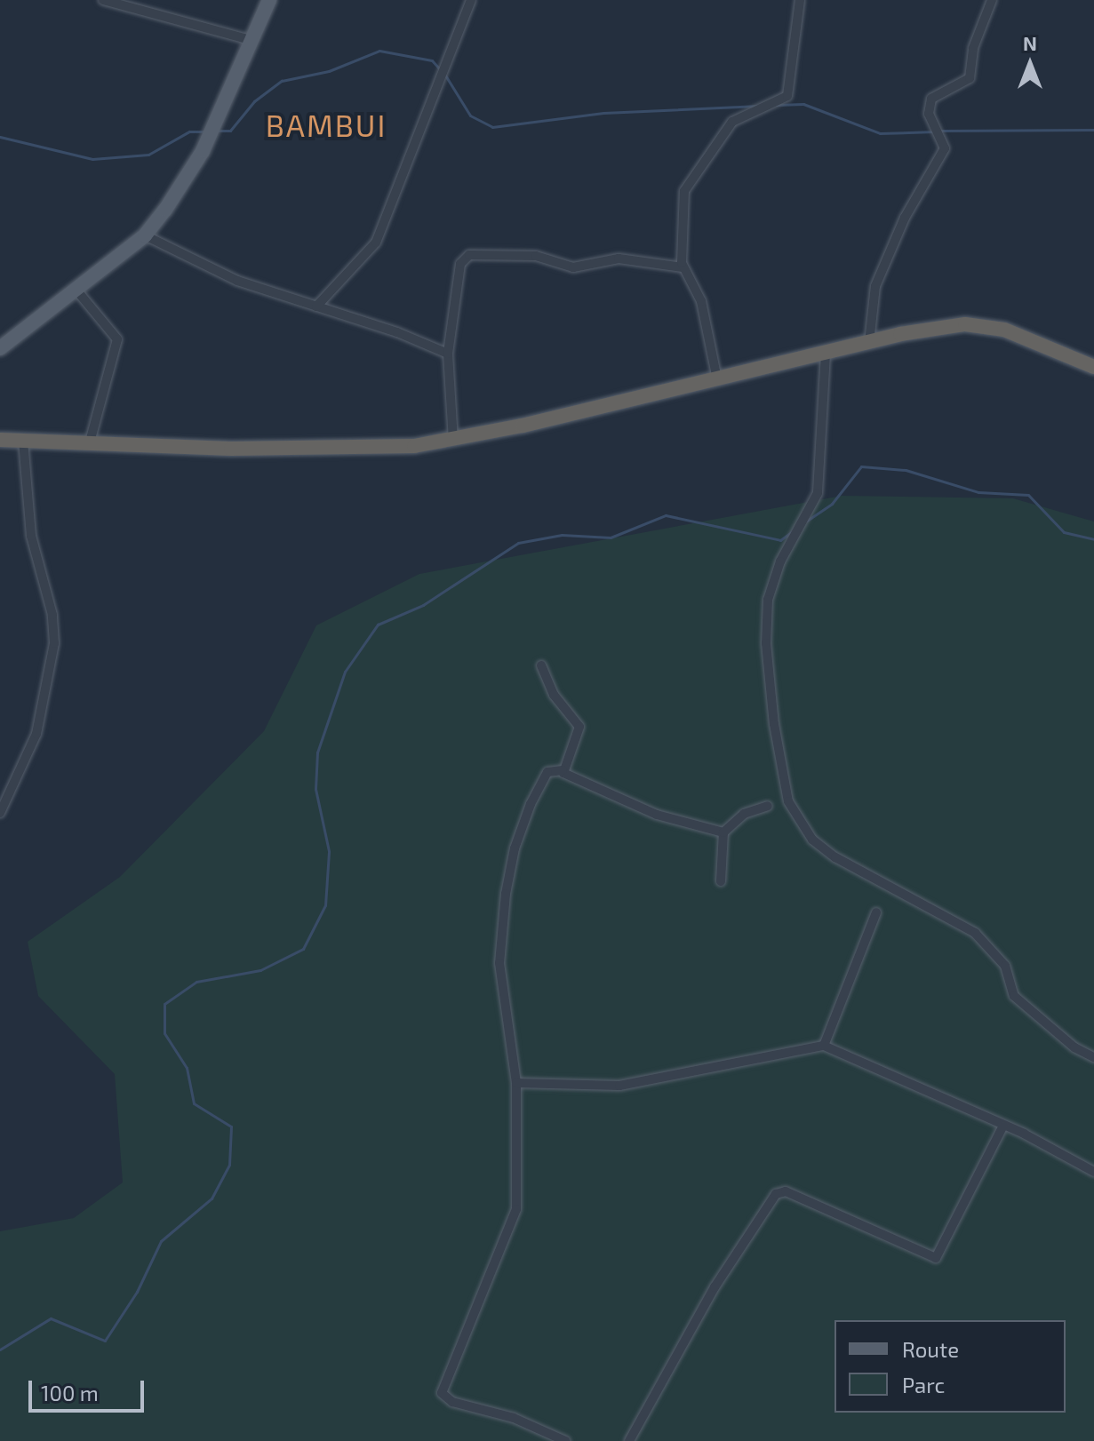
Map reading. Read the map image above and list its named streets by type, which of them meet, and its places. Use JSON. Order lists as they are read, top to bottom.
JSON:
{
  "districts": ["BAMBUI"],
  "legend": ["Route", "Parc"],
  "scale_bar": "100 m",
  "north": "top"
}
